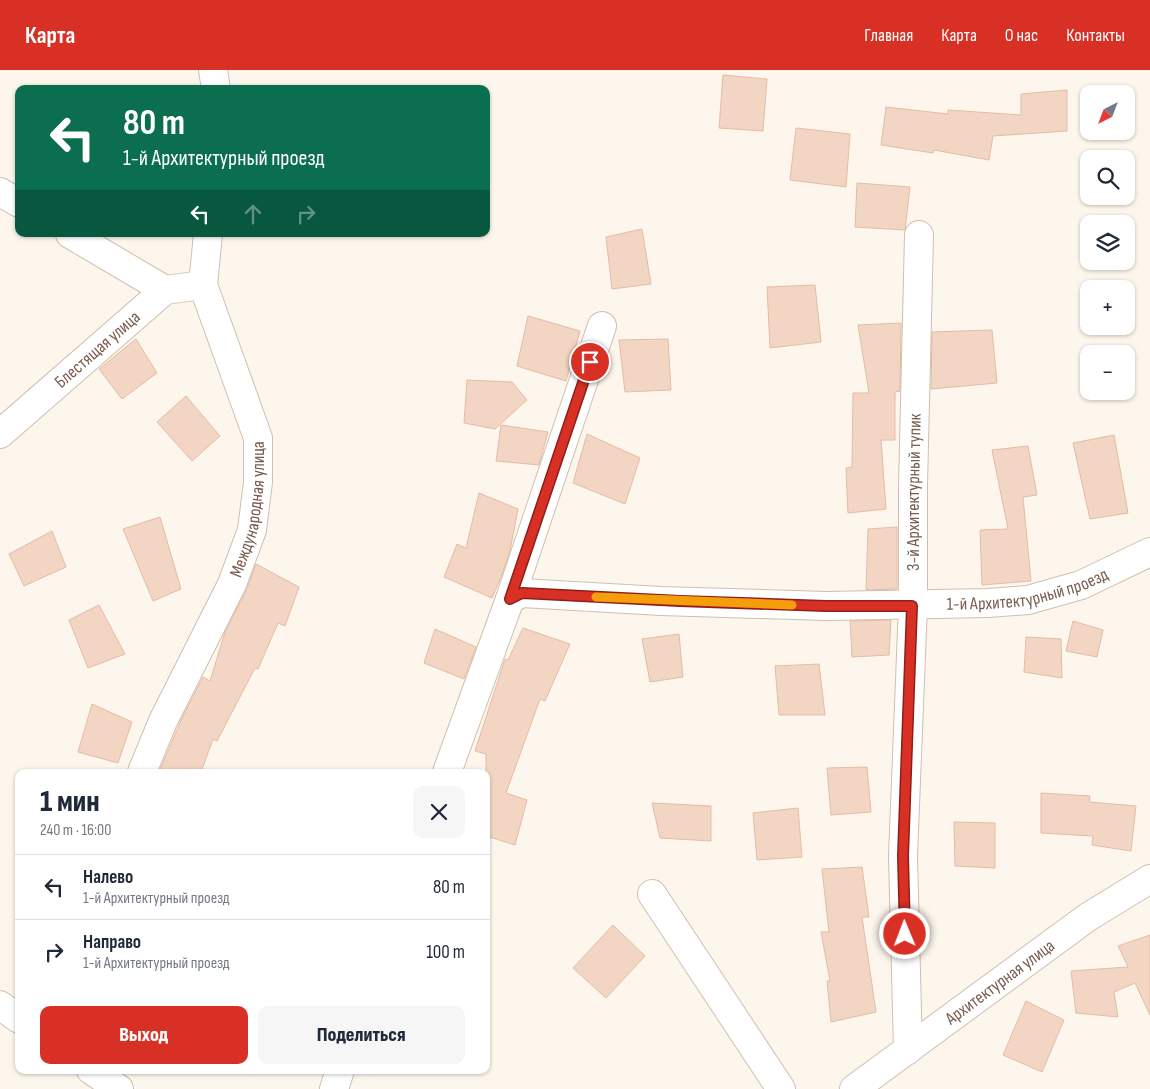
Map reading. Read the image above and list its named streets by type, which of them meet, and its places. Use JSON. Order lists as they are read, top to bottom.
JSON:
{
  "streets": {
    "street": [
      "Блестящая улица",
      "3-й Архитектурный тупик",
      "Международная улица",
      "1-й Архитектурный проезд",
      "Архитектурная улица"
    ]
  },
  "crossings": [
    ["3-й Архитектурный тупик", "1-й Архитектурный проезд"],
    ["3-й Архитектурный тупик", "Архитектурная улица"]
  ],
  "north": "bottom left",
  "page": {
    "header": "Карта",
    "nav": [
      "Главная",
      "Карта",
      "О нас",
      "Контакты"
    ],
    "map_buttons": ["+", "−"],
    "turn": ["80 m", "1-й Архитектурный проезд"],
    "heading": ["1 мин", "240 m · 16:00"],
    "list": [
      {
        "name": "Налево",
        "note": "1-й Архитектурный проезд",
        "value": "80 m"
      },
      {
        "name": "Направо",
        "note": "1-й Архитектурный проезд",
        "value": "100 m"
      }
    ],
    "buttons": ["Выход", "Поделиться"]
  }
}
